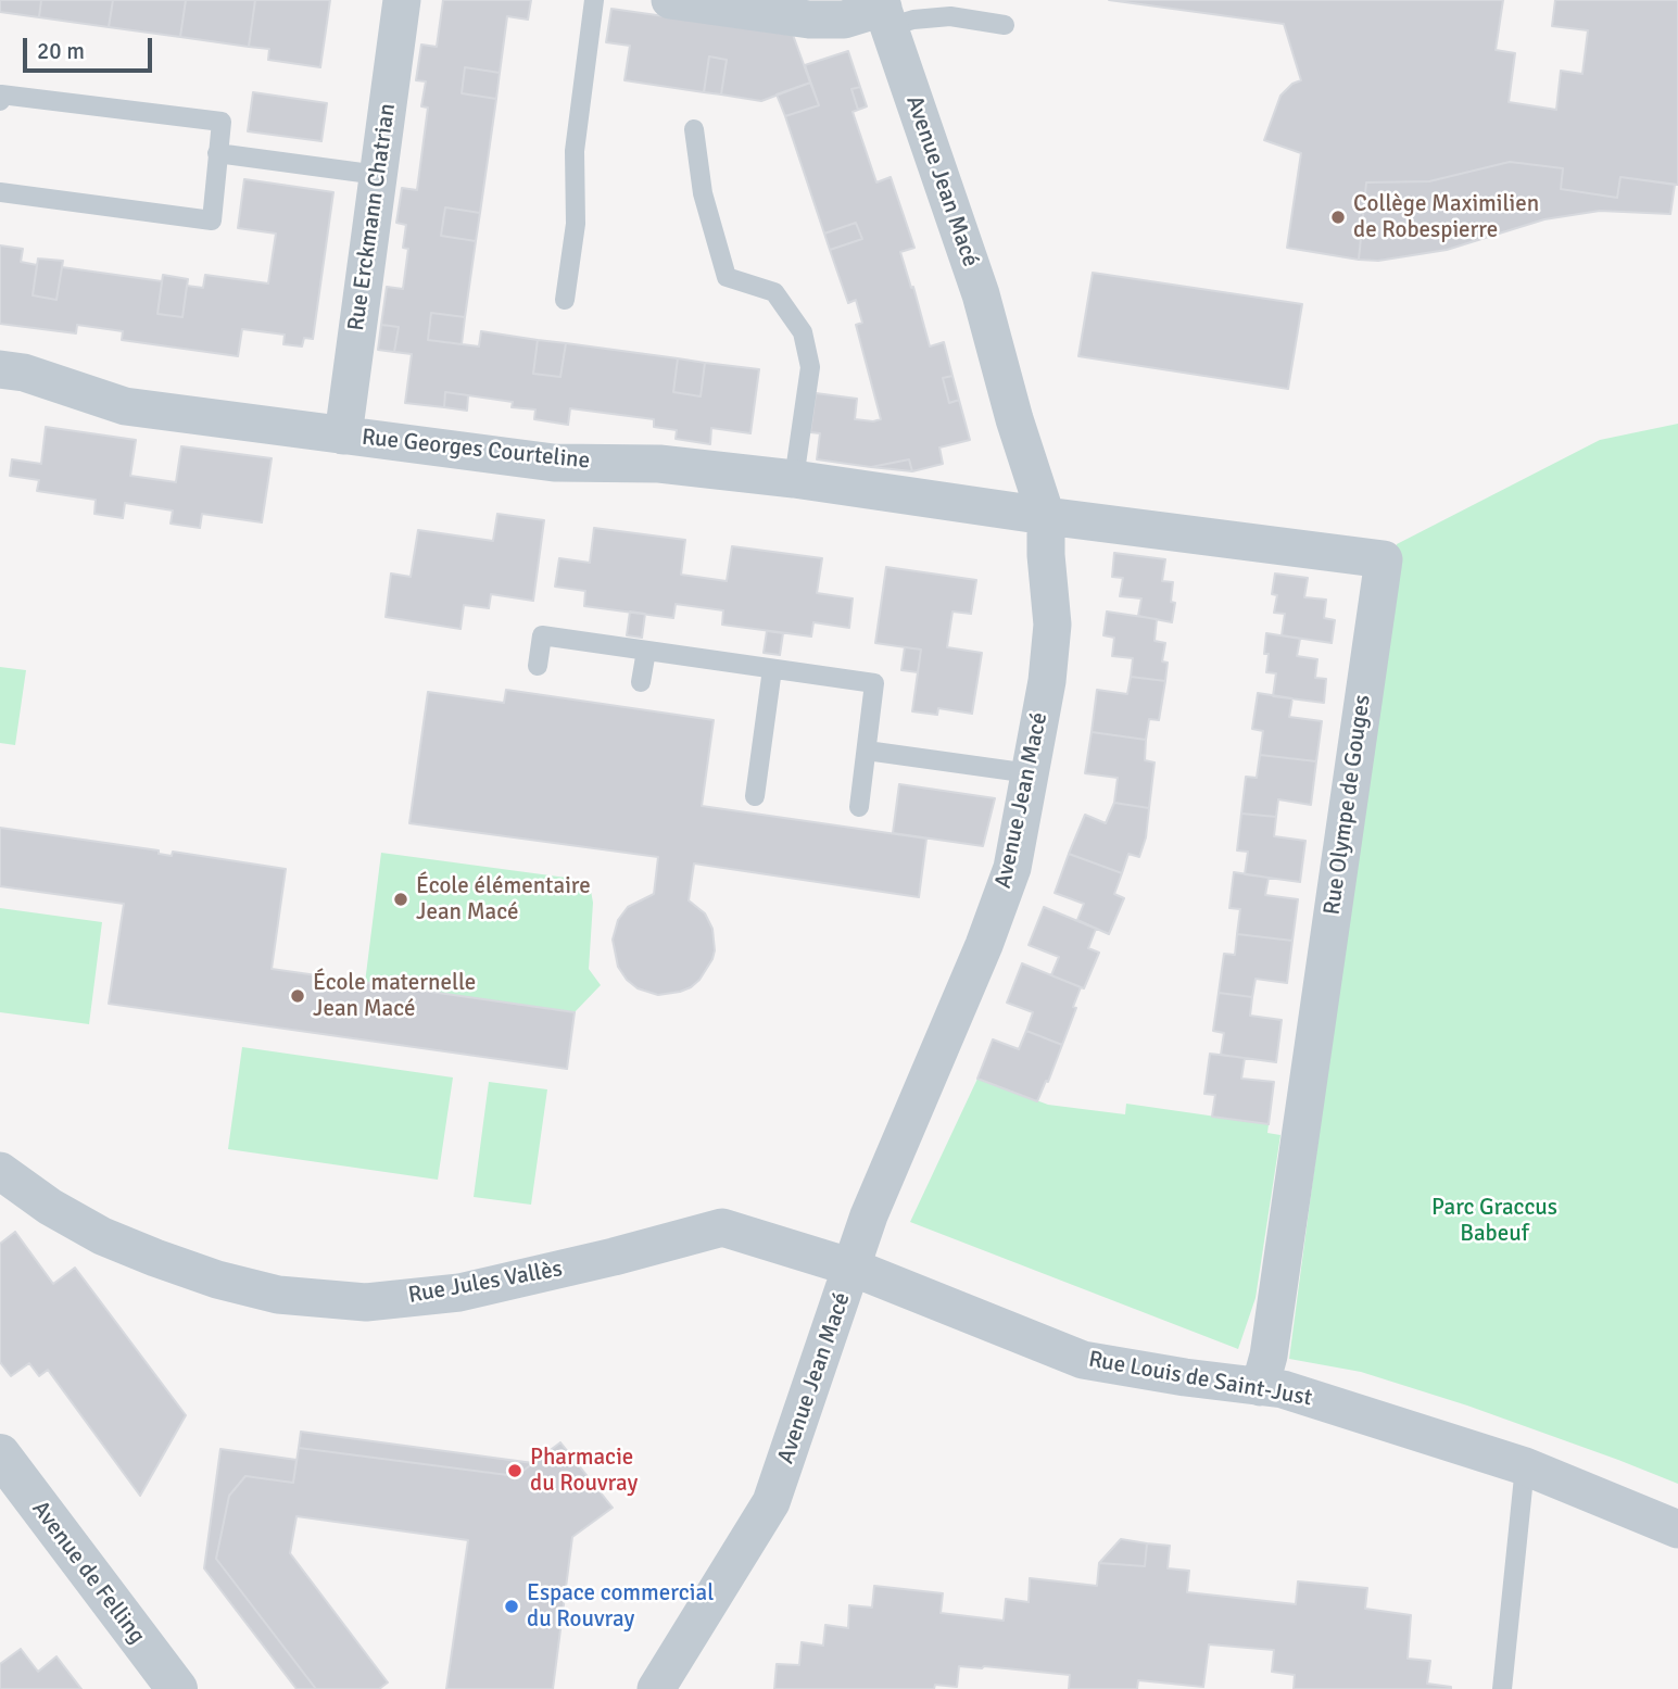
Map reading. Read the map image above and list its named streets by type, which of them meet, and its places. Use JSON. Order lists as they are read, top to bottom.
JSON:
{
  "streets": {
    "street": [
      "Avenue Jean Macé",
      "Rue Erckmann Chatrian",
      "Rue Georges Courteline",
      "Rue Olympe de Gouges",
      "Rue Jules Vallès",
      "Rue Louis de Saint-Just",
      "Avenue de Felling"
    ]
  },
  "crossings": [
    ["Avenue Jean Macé", "Rue Georges Courteline"],
    ["Avenue Jean Macé", "Rue Olympe de Gouges"],
    ["Avenue Jean Macé", "Rue Jules Vallès"],
    ["Avenue Jean Macé", "Rue Louis de Saint-Just"],
    ["Rue Erckmann Chatrian", "Rue Georges Courteline"],
    ["Rue Georges Courteline", "Rue Olympe de Gouges"],
    ["Rue Olympe de Gouges", "Rue Louis de Saint-Just"],
    ["Rue Jules Vallès", "Rue Louis de Saint-Just"]
  ],
  "parks": ["Parc Graccus Babeuf"],
  "places": [
    "Collège Maximilien de Robespierre",
    "École élémentaire Jean Macé",
    "École maternelle Jean Macé",
    "Pharmacie du Rouvray",
    "Espace commercial du Rouvray"
  ],
  "scale_bar": "20 m"
}
